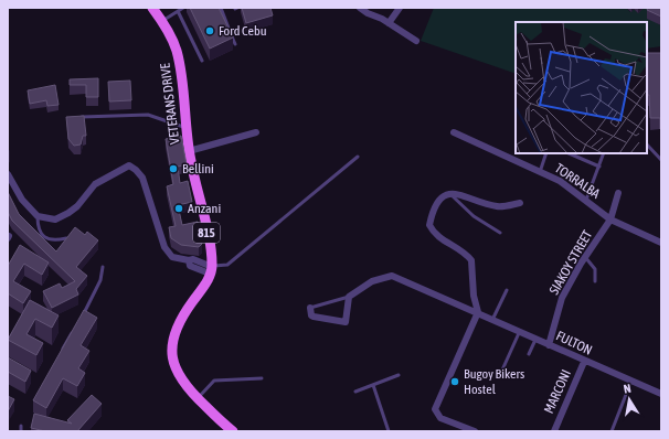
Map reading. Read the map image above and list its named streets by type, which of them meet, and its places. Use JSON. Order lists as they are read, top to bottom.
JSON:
{
  "streets": {
    "main road": ["VETERANS DRIVE", "815"],
    "street": [
      "TORRALBA",
      "SIAKOY STREET",
      "FULTON",
      "MARCONI"
    ]
  },
  "crossings": [
    ["TORRALBA", "SIAKOY STREET"],
    ["SIAKOY STREET", "FULTON"],
    ["FULTON", "MARCONI"]
  ],
  "places": [
    "Ford Cebu",
    "Bellini",
    "Anzani",
    "Bugoy Bikers Hostel"
  ],
  "north": "top"
}
